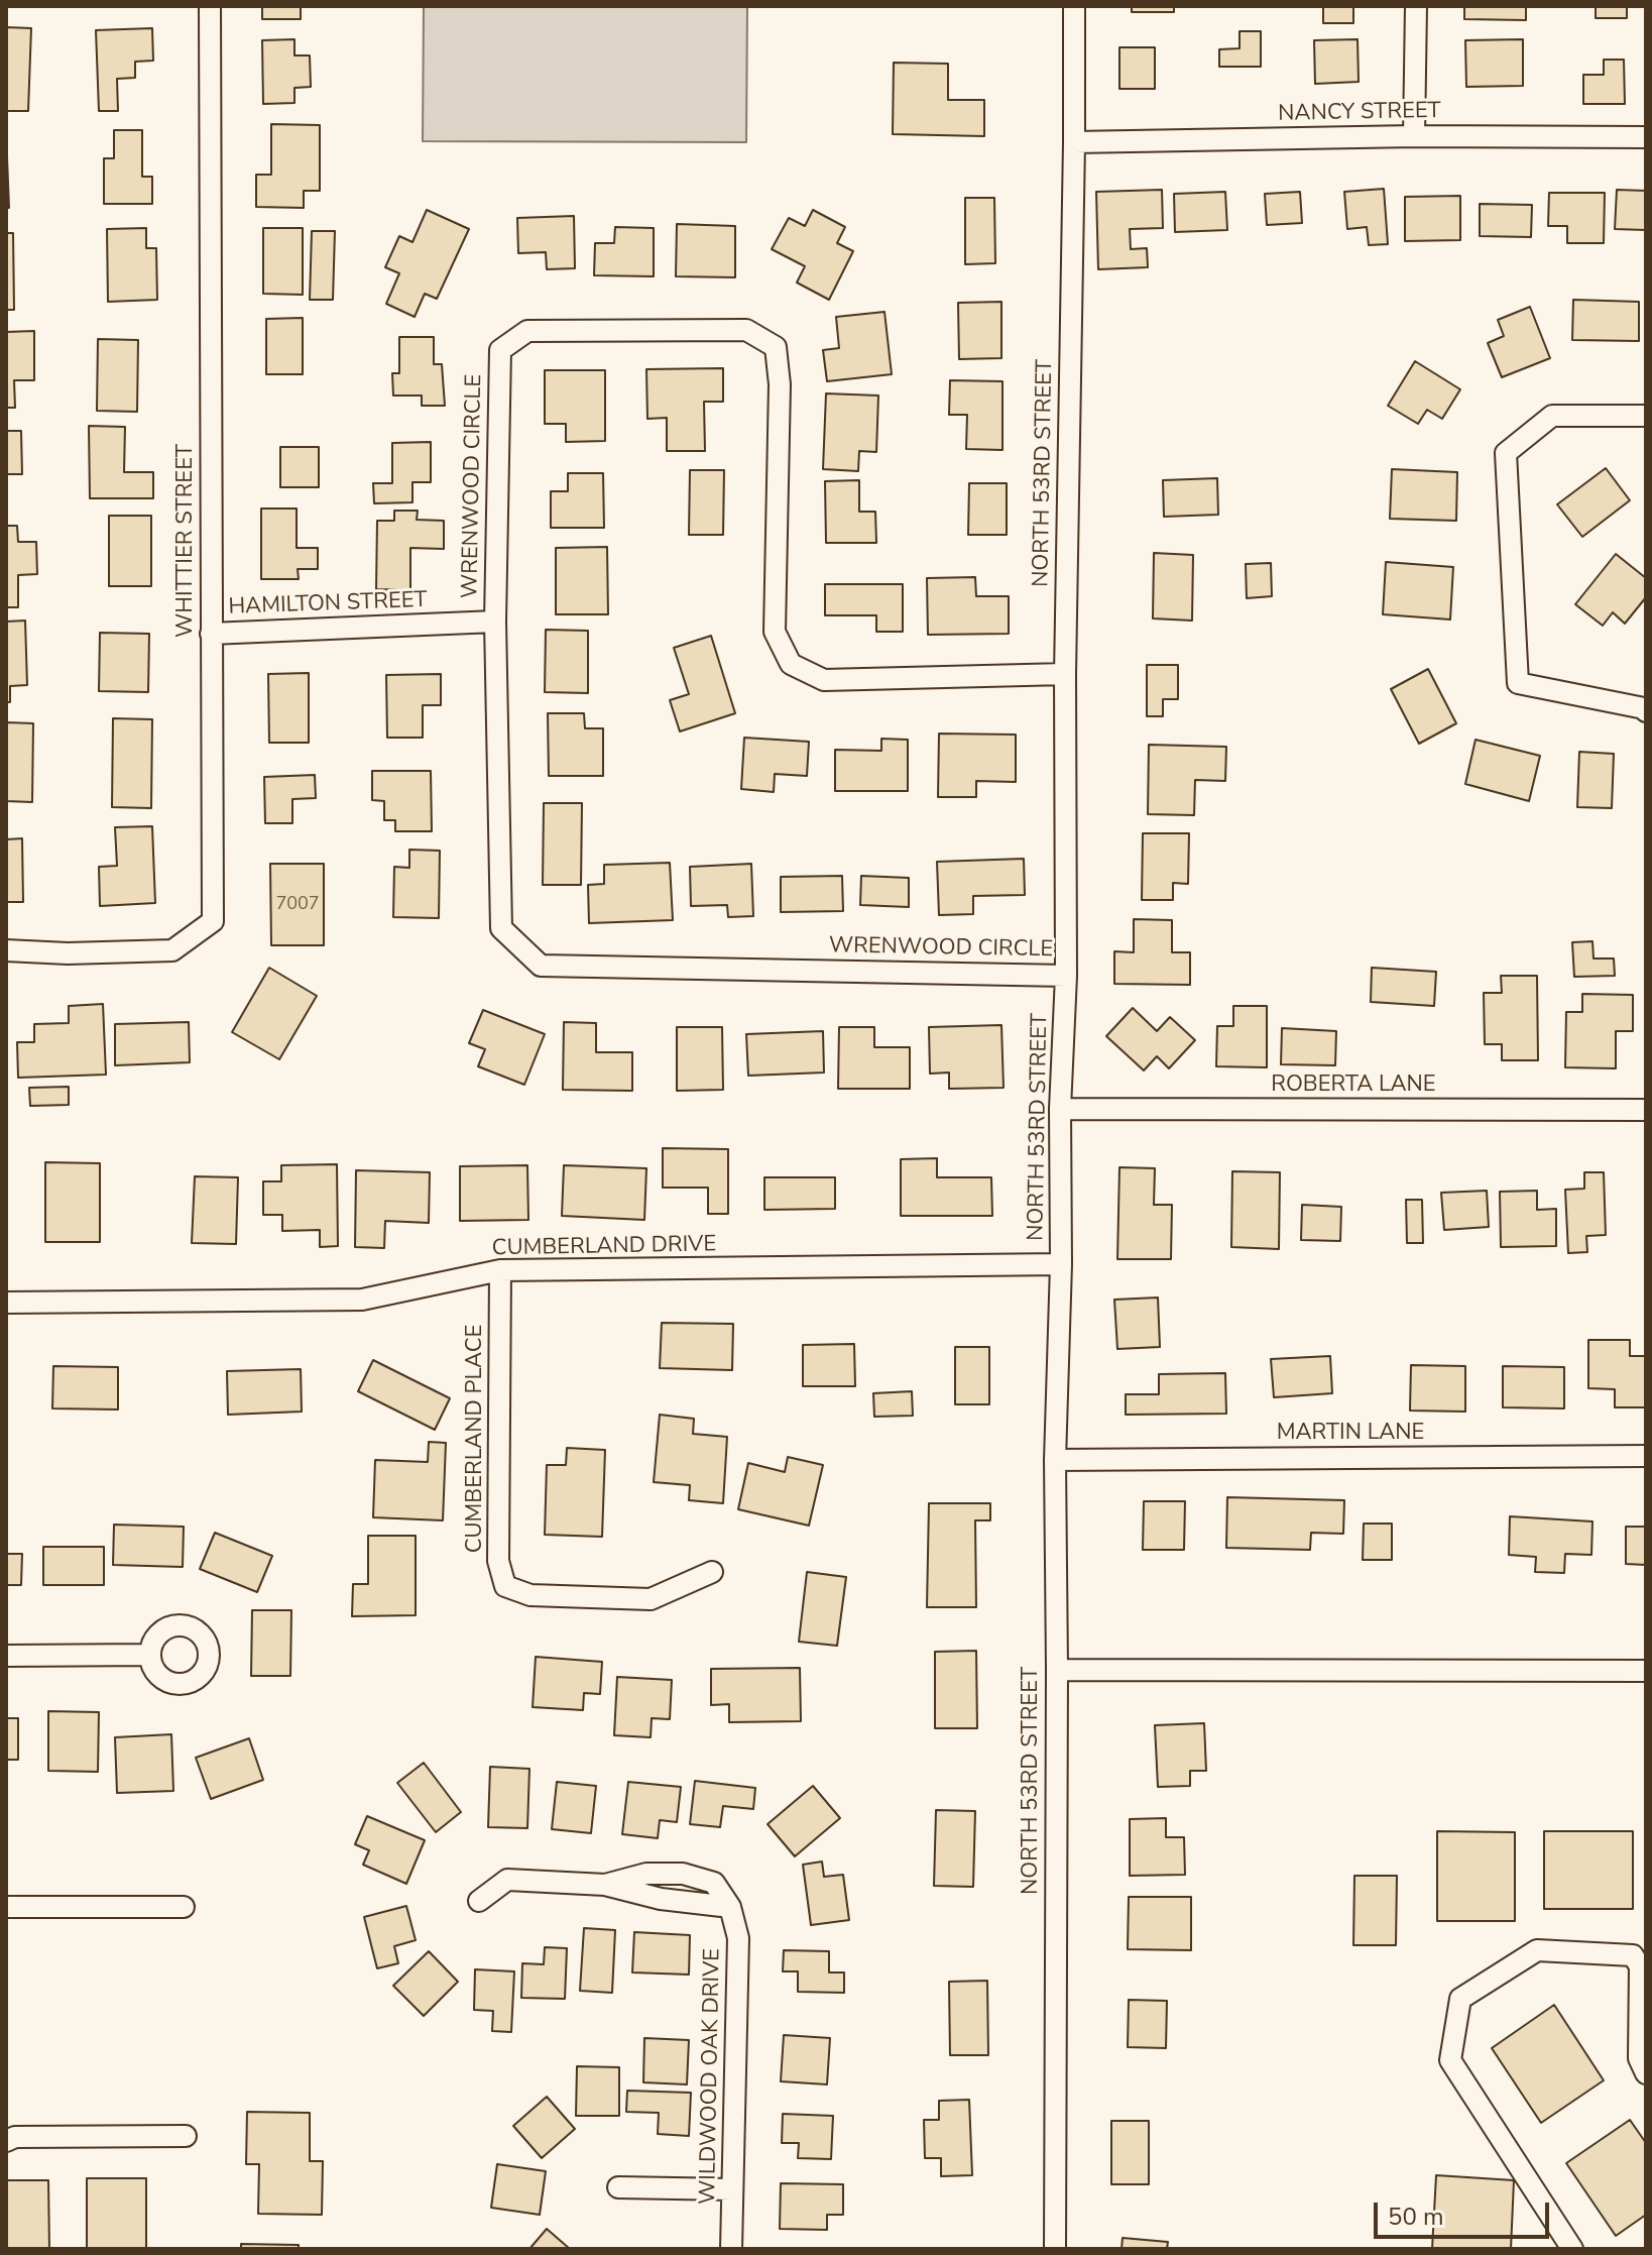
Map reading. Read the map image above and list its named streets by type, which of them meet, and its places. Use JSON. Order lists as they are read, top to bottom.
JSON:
{
  "streets": {
    "street": [
      "NANCY STREET",
      "NORTH 53RD STREET",
      "WRENWOOD CIRCLE",
      "WHITTIER STREET",
      "HAMILTON STREET",
      "ROBERTA LANE",
      "CUMBERLAND DRIVE",
      "MARTIN LANE",
      "CUMBERLAND PLACE",
      "WILDWOOD OAK DRIVE"
    ]
  },
  "crossings": [
    ["NANCY STREET", "NORTH 53RD STREET"],
    ["NORTH 53RD STREET", "WRENWOOD CIRCLE"],
    ["NORTH 53RD STREET", "ROBERTA LANE"],
    ["NORTH 53RD STREET", "CUMBERLAND DRIVE"],
    ["NORTH 53RD STREET", "MARTIN LANE"],
    ["WRENWOOD CIRCLE", "HAMILTON STREET"],
    ["WHITTIER STREET", "HAMILTON STREET"],
    ["CUMBERLAND DRIVE", "CUMBERLAND PLACE"]
  ],
  "house_numbers": ["7007"],
  "scale_bar": "50 m"
}
